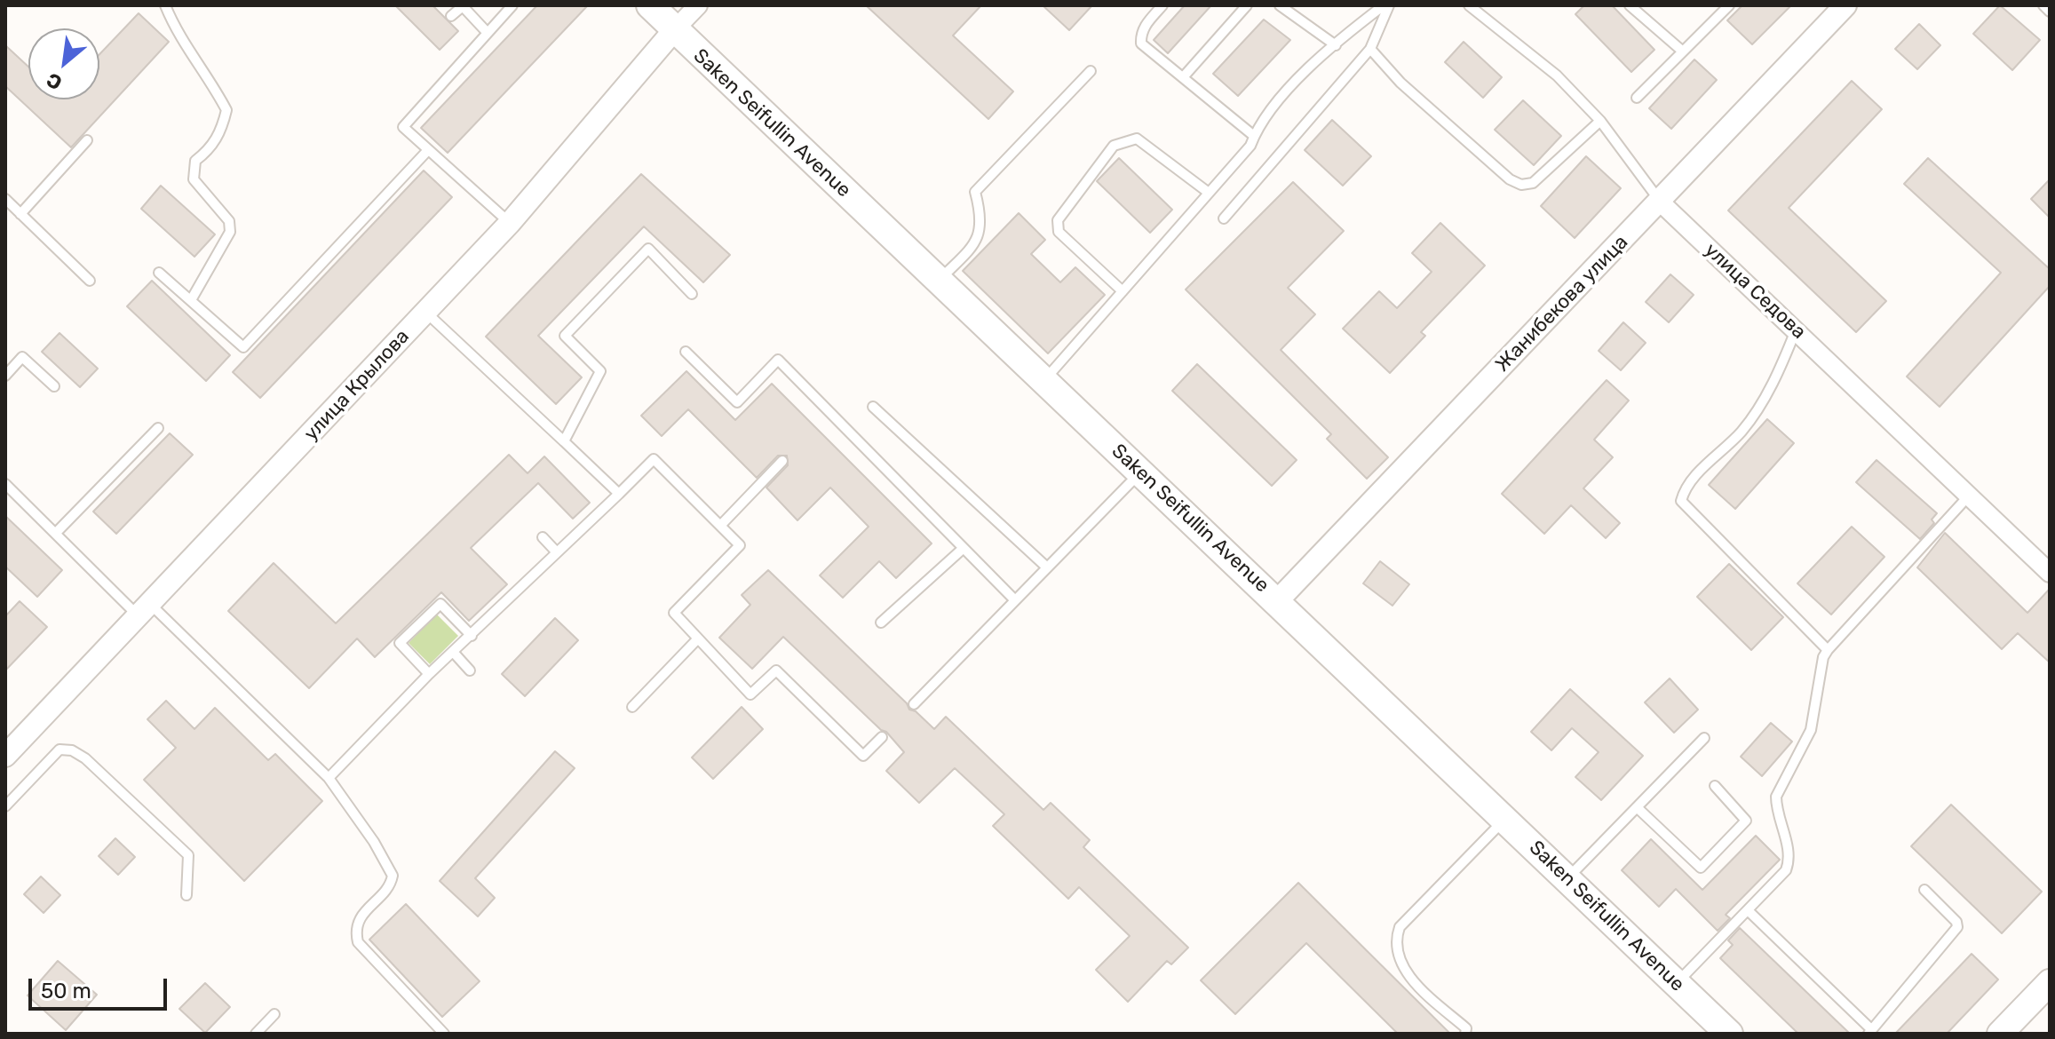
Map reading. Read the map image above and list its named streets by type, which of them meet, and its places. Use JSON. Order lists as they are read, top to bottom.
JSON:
{
  "streets": {
    "main road": ["Saken Seifullin Avenue"],
    "street": ["улица Седова", "Жанибекова улица", "улица Крылова"]
  },
  "crossings": [
    ["Saken Seifullin Avenue", "Жанибекова улица"],
    ["Saken Seifullin Avenue", "улица Крылова"],
    ["улица Седова", "Жанибекова улица"]
  ],
  "scale_bar": "50 m",
  "north": "bottom left"
}
